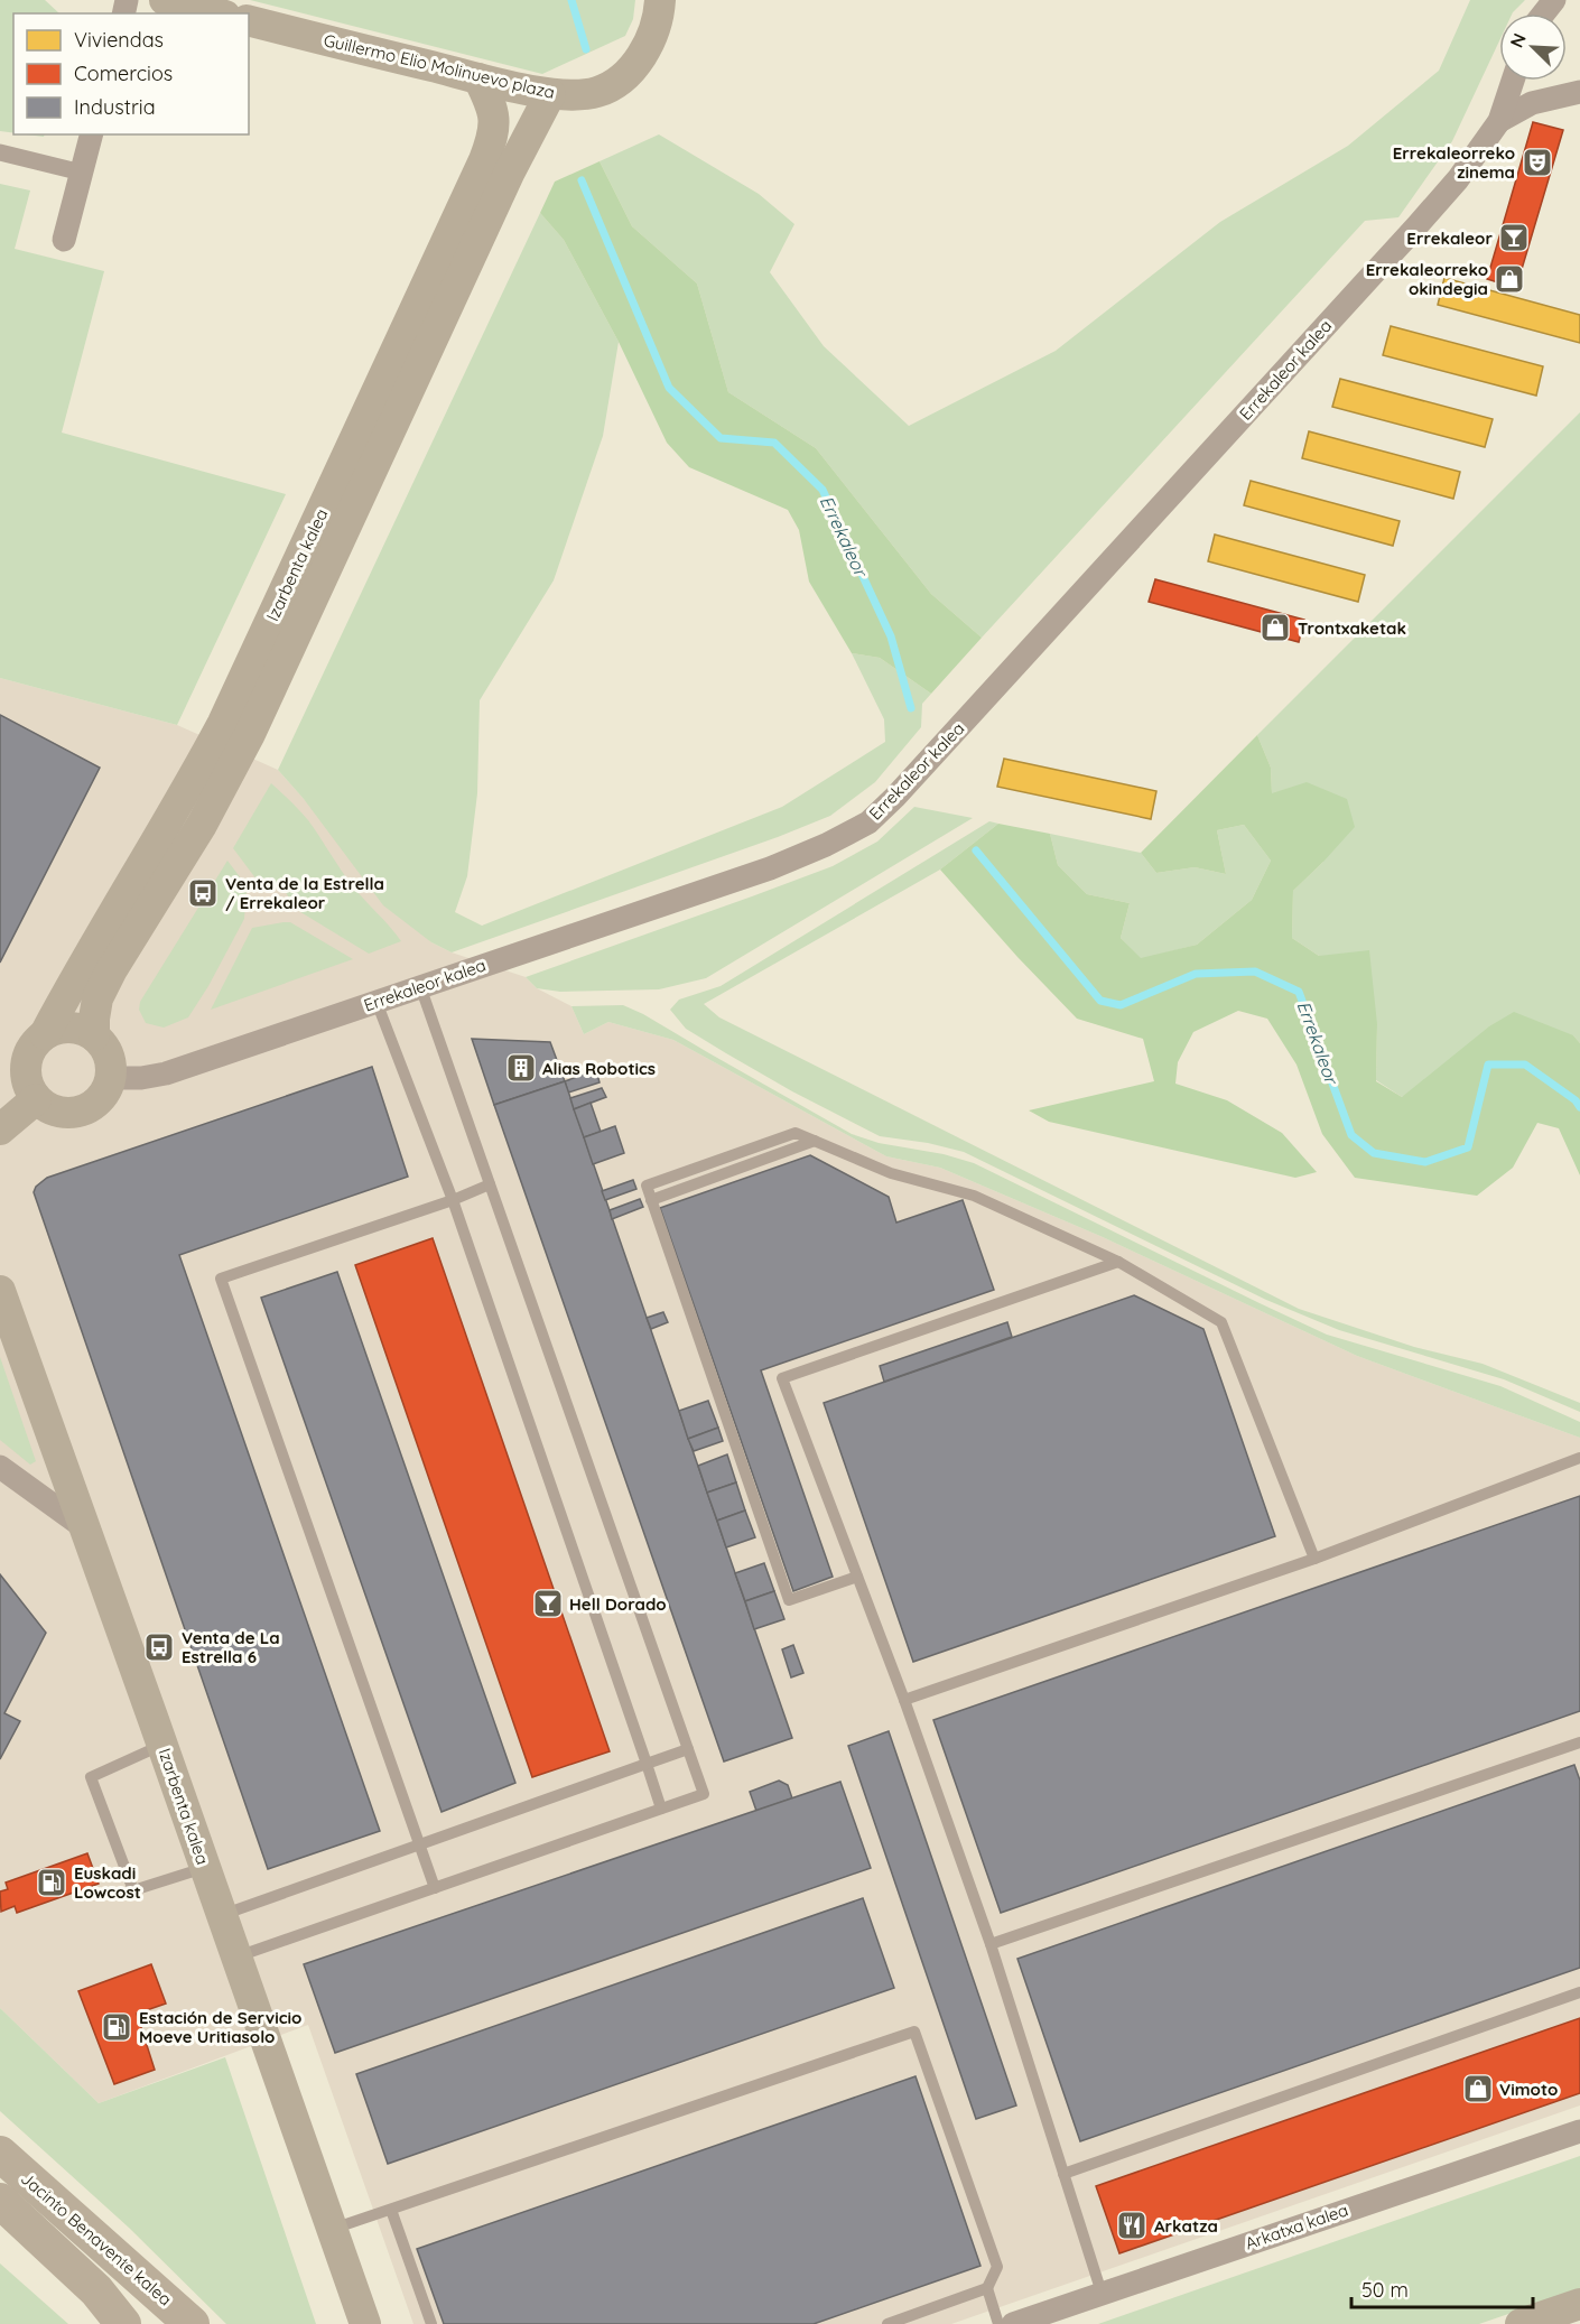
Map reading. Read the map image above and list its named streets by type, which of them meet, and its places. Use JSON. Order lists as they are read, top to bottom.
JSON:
{
  "streets": {
    "main road": ["Guillermo Elio Molinuevo plaza", "Izarbenta kalea", "Jacinto Benavente kalea"],
    "street": ["Errekaleor kalea", "Arkatxa kalea"]
  },
  "crossings": [
    ["Guillermo Elio Molinuevo plaza", "Izarbenta kalea"],
    ["Errekaleor kalea", "Izarbenta kalea"]
  ],
  "water": ["Errekaleor"],
  "places": {
    "theatre": ["Errekaleorreko zinema"],
    "bar": ["Errekaleor", "Hell Dorado"],
    "shop": ["Errekaleorreko okindegia", "Trontxaketak", "Vimoto"],
    "bus stop": ["Venta de la Estrella / Errekaleor", "Venta de La Estrella 6"],
    "building": ["Alias Robotics"],
    "fuel station": ["Euskadi Lowcost", "Estación de Servicio Moeve Uritiasolo"],
    "restaurant": ["Arkatza"]
  },
  "legend": ["Viviendas", "Comercios", "Industria"],
  "scale_bar": "50 m",
  "north": "top left"
}
